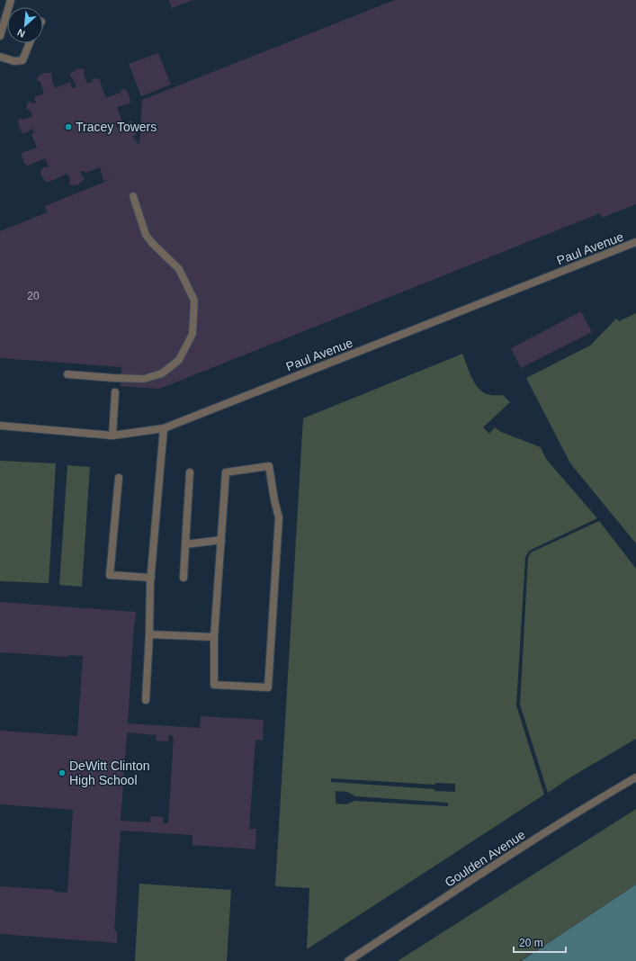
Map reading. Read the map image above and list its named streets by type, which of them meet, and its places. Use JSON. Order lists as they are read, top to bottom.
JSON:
{
  "streets": {
    "street": ["Paul Avenue", "Goulden Avenue"]
  },
  "places": ["Tracey Towers", "DeWitt Clinton High School"],
  "house_numbers": ["20"],
  "scale_bar": "20 m",
  "north": "bottom left"
}
